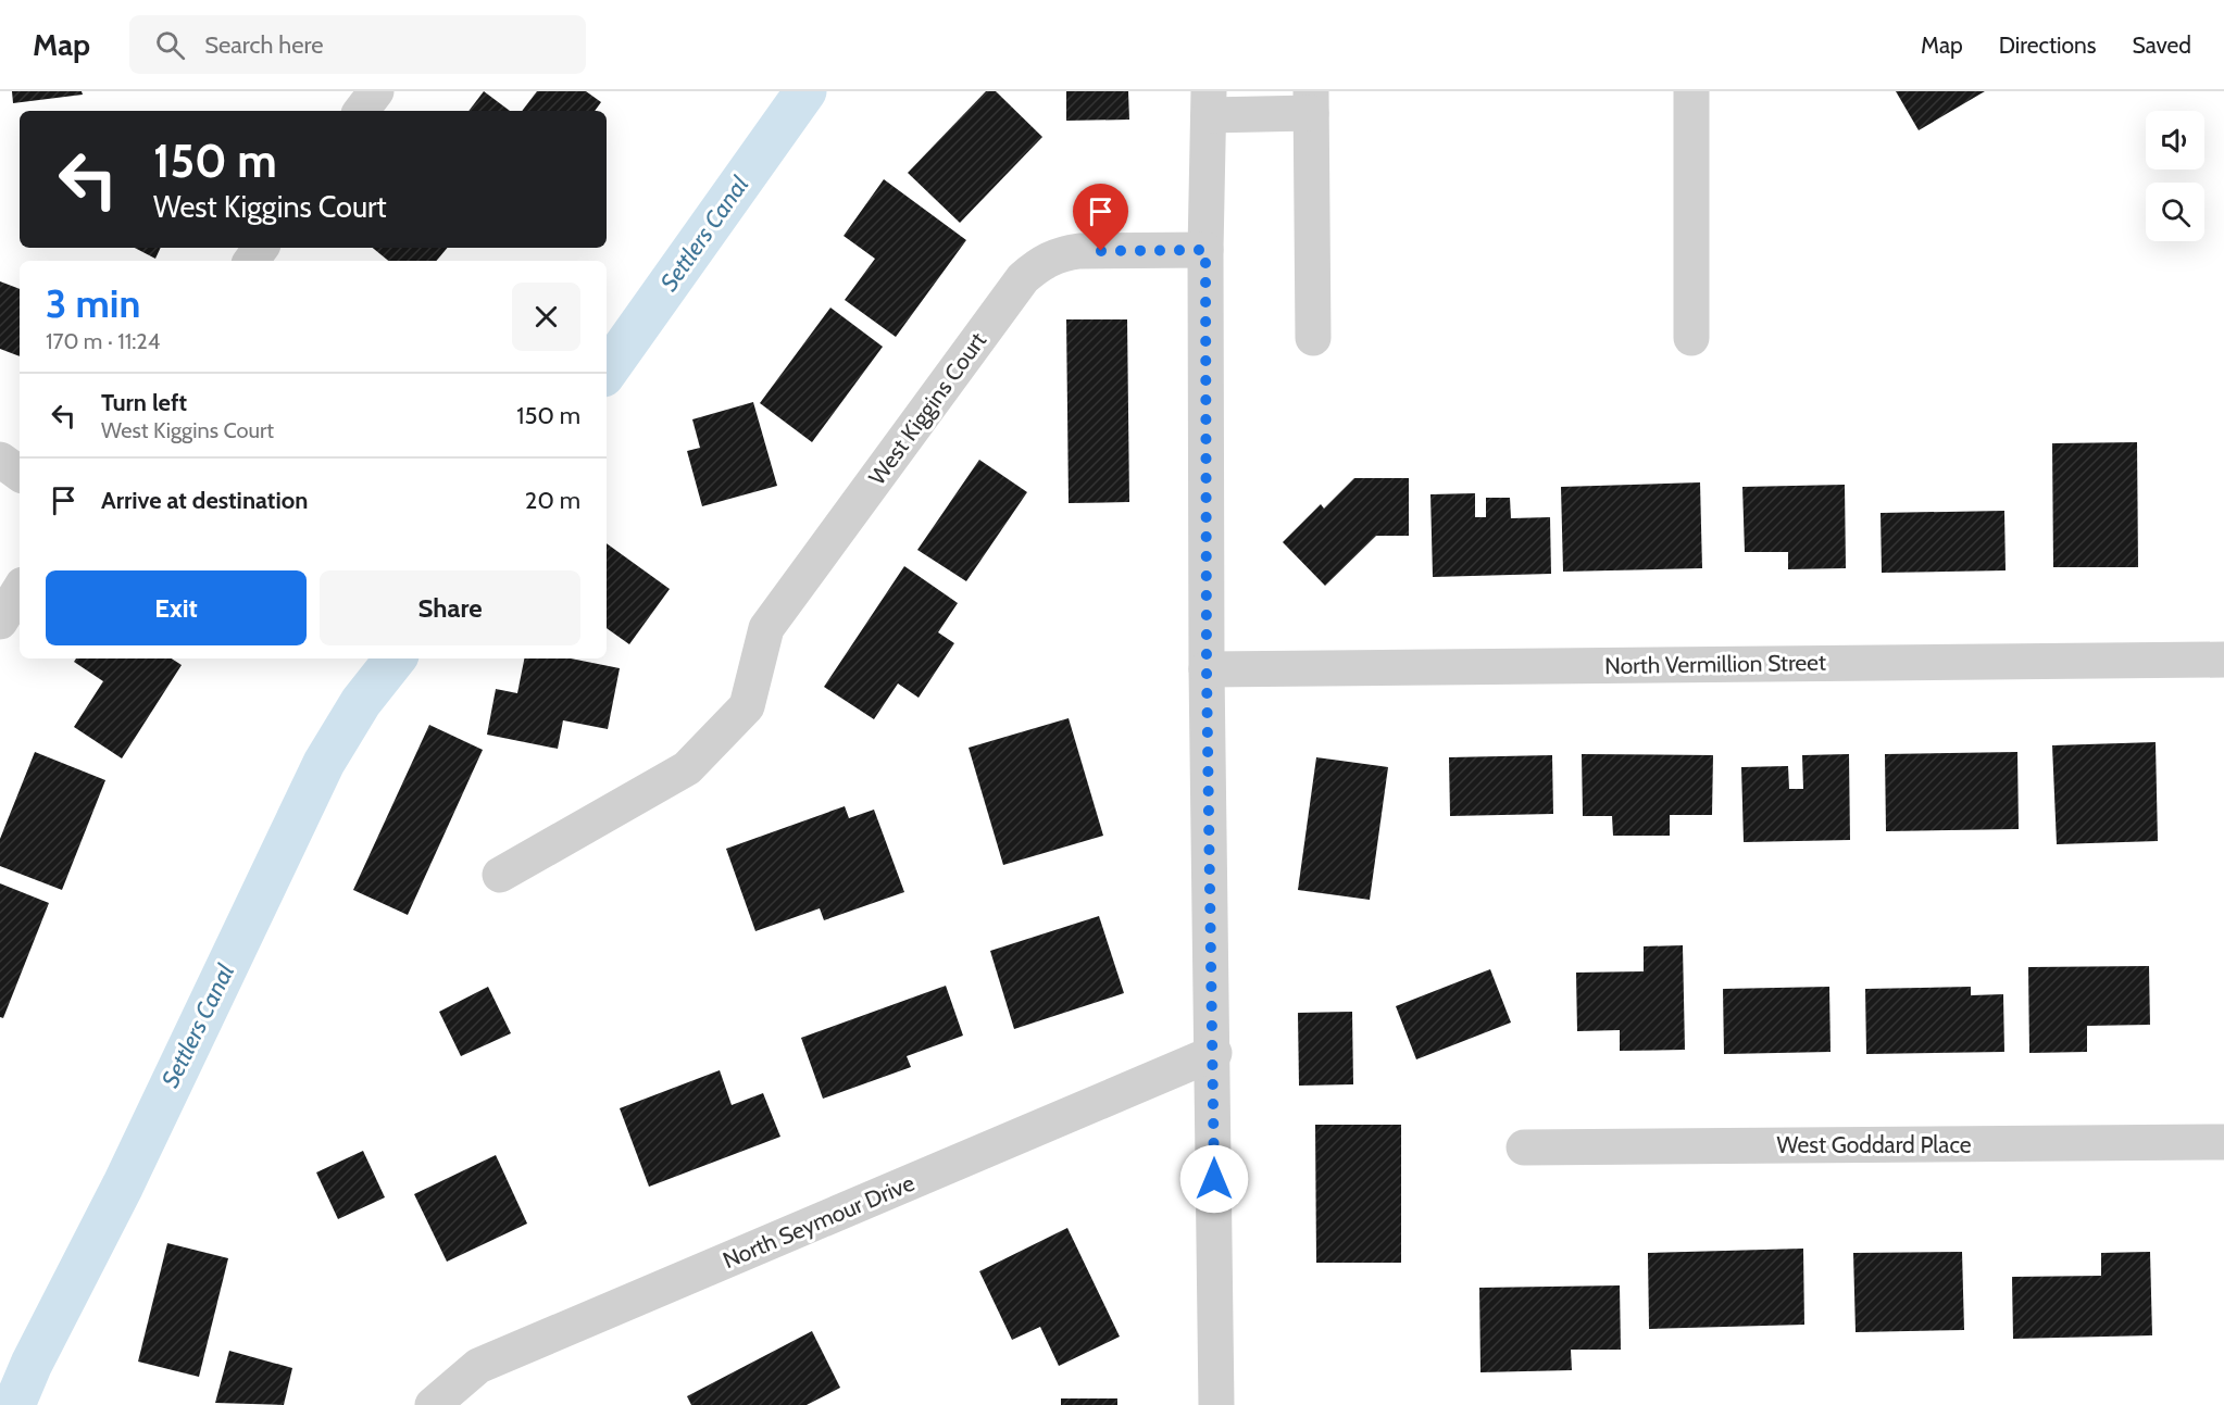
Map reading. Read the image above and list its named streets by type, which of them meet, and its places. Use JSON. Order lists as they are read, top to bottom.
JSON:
{
  "streets": {
    "street": [
      "West Kiggins Court",
      "North Vermillion Street",
      "West Goddard Place",
      "North Seymour Drive"
    ]
  },
  "water": ["Settlers Canal"],
  "page": {
    "header": "Map",
    "search": "Search here",
    "nav": ["Map", "Directions", "Saved"],
    "turn": ["150 m", "West Kiggins Court"],
    "heading": ["3 min", "170 m · 11:24"],
    "list": [
      {
        "name": "Turn left",
        "note": "West Kiggins Court",
        "value": "150 m"
      },
      {
        "name": "Arrive at destination",
        "value": "20 m"
      }
    ],
    "buttons": ["Exit", "Share"]
  }
}
